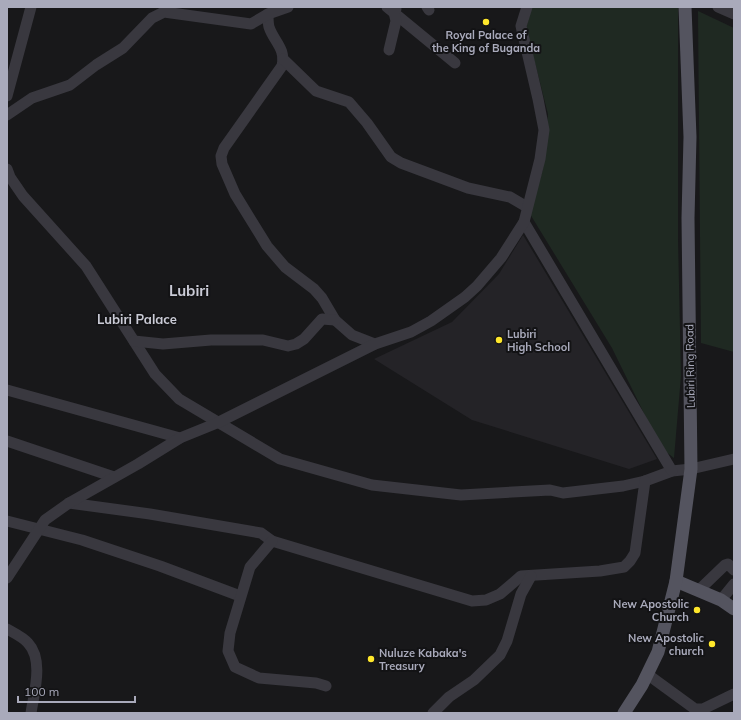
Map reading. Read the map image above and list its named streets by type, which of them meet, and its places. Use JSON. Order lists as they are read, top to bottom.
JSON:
{
  "streets": {
    "main road": ["Lubiri Ring Road"]
  },
  "districts": ["Lubiri", "Lubiri Palace"],
  "places": [
    "Royal Palace of the King of Buganda",
    "Lubiri High School",
    "New Apostolic Church",
    "New Apostolic church",
    "Nuluze Kabaka's Treasury"
  ],
  "scale_bar": "100 m"
}
